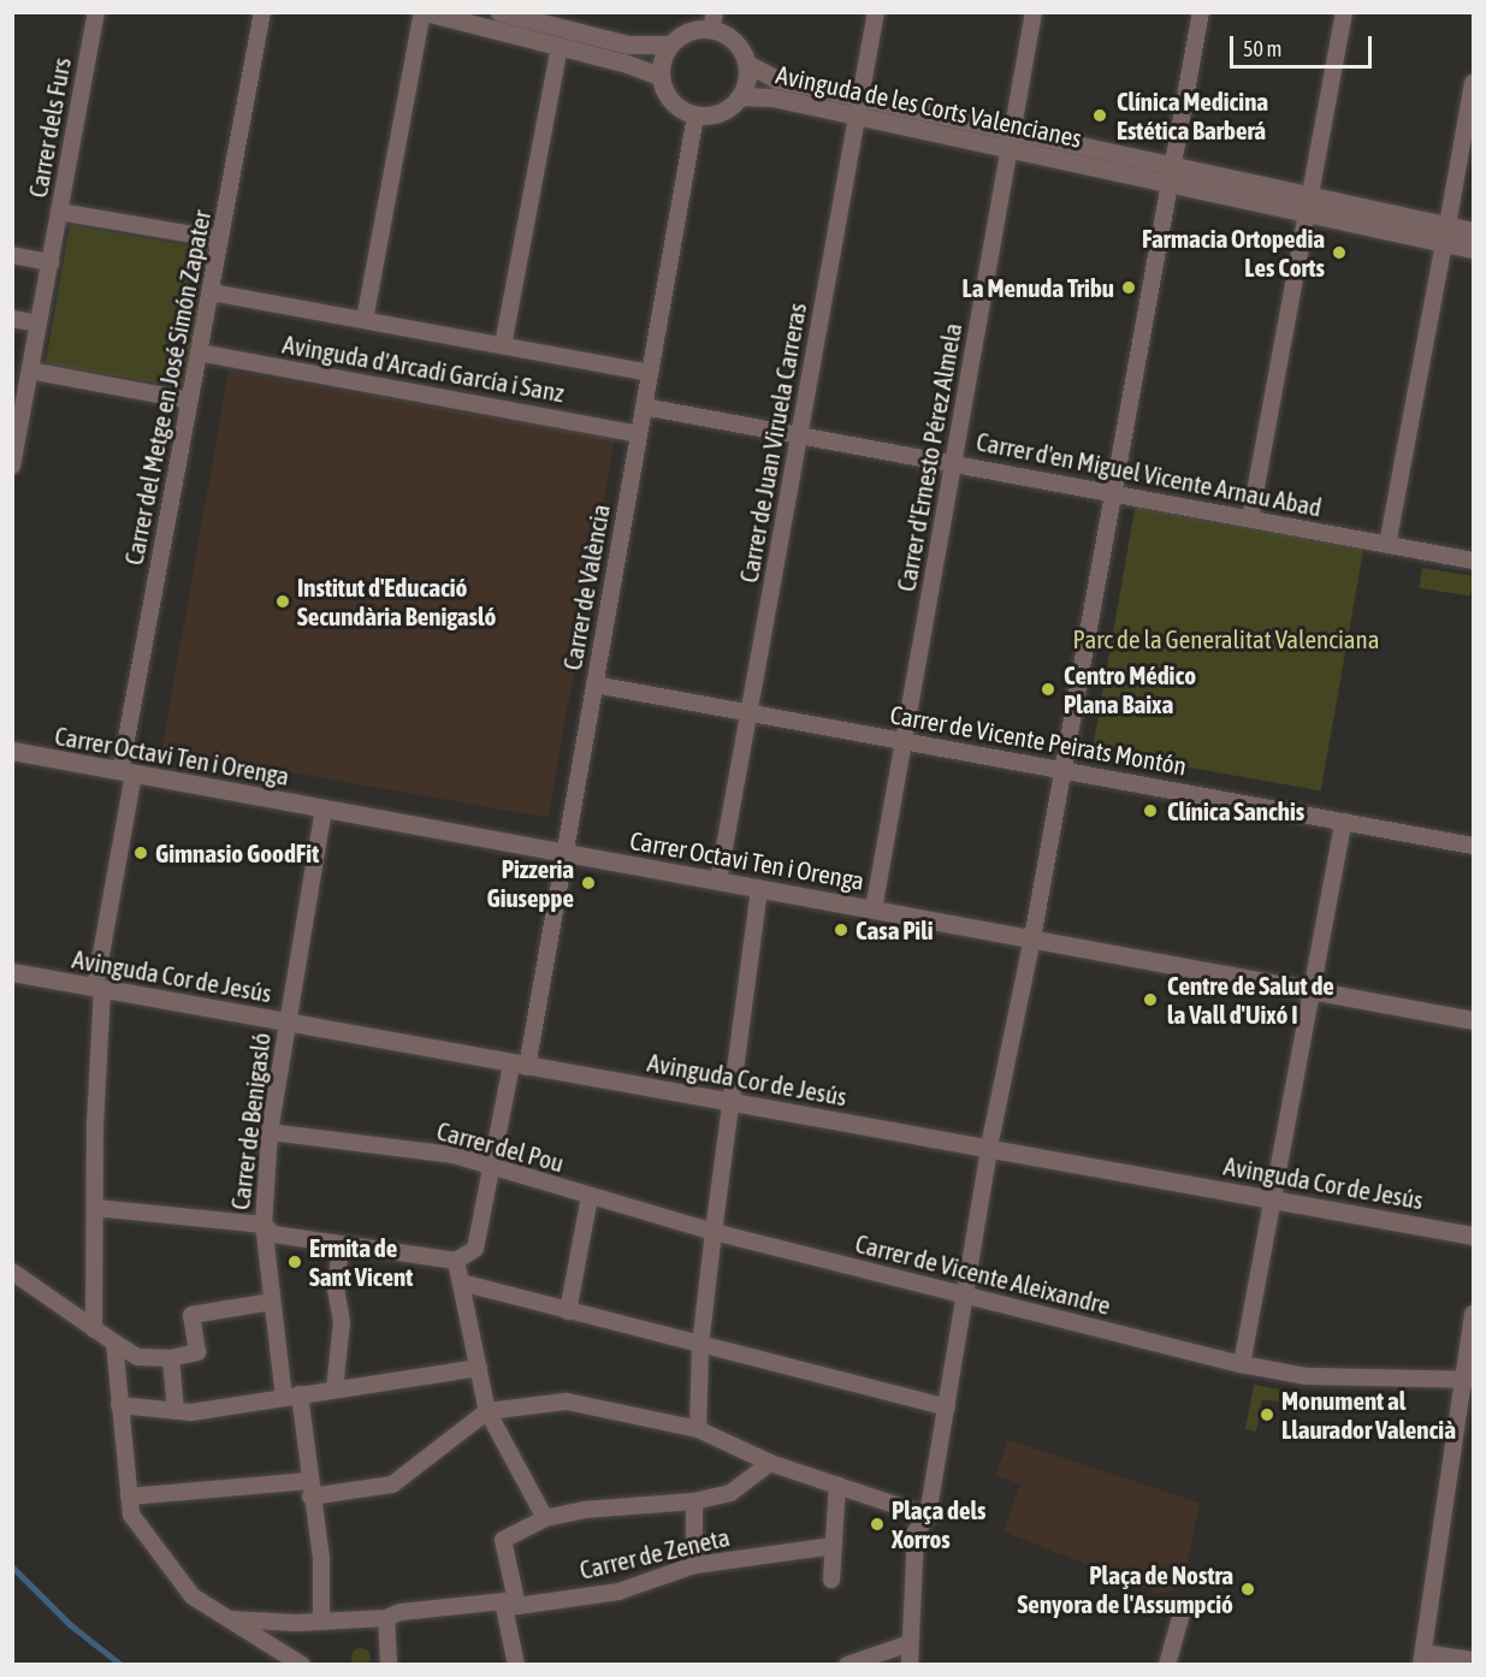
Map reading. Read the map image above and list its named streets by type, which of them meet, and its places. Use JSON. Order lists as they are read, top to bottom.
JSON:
{
  "streets": {
    "street": [
      "Avinguda de les Corts Valencianes",
      "Carrer dels Furs",
      "Avinguda d'Arcadi García i Sanz",
      "Carrer del Metge en José Simón Zapater",
      "Carrer de Juan Viruela Carreras",
      "Carrer d'Ernesto Pérez Almela",
      "Carrer d'en Miguel Vicente Arnau Abad",
      "Carrer de València",
      "Carrer de Vicente Peirats Montón",
      "Carrer Octavi Ten i Orenga",
      "Avinguda Cor de Jesús",
      "Carrer de Benigasló",
      "Carrer del Pou",
      "Carrer de Vicente Aleixandre",
      "Carrer de Zeneta"
    ]
  },
  "crossings": [
    ["Avinguda de les Corts Valencianes", "Carrer de Juan Viruela Carreras"],
    ["Avinguda de les Corts Valencianes", "Carrer d'Ernesto Pérez Almela"],
    ["Avinguda de les Corts Valencianes", "Carrer de València"],
    ["Avinguda d'Arcadi García i Sanz", "Carrer del Metge en José Simón Zapater"],
    ["Avinguda d'Arcadi García i Sanz", "Carrer de València"],
    ["Carrer del Metge en José Simón Zapater", "Carrer Octavi Ten i Orenga"],
    ["Carrer del Metge en José Simón Zapater", "Avinguda Cor de Jesús"],
    ["Carrer del Metge en José Simón Zapater", "Carrer de Zeneta"],
    ["Carrer de Juan Viruela Carreras", "Carrer d'en Miguel Vicente Arnau Abad"],
    ["Carrer de Juan Viruela Carreras", "Carrer de Vicente Peirats Montón"],
    ["Carrer de Juan Viruela Carreras", "Carrer Octavi Ten i Orenga"],
    ["Carrer d'Ernesto Pérez Almela", "Carrer d'en Miguel Vicente Arnau Abad"],
    ["Carrer d'Ernesto Pérez Almela", "Carrer de Vicente Peirats Montón"],
    ["Carrer d'Ernesto Pérez Almela", "Carrer Octavi Ten i Orenga"],
    ["Carrer d'en Miguel Vicente Arnau Abad", "Carrer de València"],
    ["Carrer de València", "Carrer de Vicente Peirats Montón"],
    ["Carrer de València", "Carrer Octavi Ten i Orenga"],
    ["Carrer de València", "Avinguda Cor de Jesús"],
    ["Carrer de València", "Carrer del Pou"],
    ["Carrer Octavi Ten i Orenga", "Carrer de Benigasló"],
    ["Avinguda Cor de Jesús", "Carrer de Benigasló"],
    ["Carrer de Benigasló", "Carrer del Pou"],
    ["Carrer de Benigasló", "Carrer de Zeneta"],
    ["Carrer del Pou", "Carrer de Vicente Aleixandre"]
  ],
  "parks": ["Parc de la Generalitat Valenciana"],
  "places": [
    "Clínica Medicina Estética Barberá",
    "Farmacia Ortopedia Les Corts",
    "La Menuda Tribu",
    "Institut d'Educació Secundària Benigasló",
    "Centro Médico Plana Baixa",
    "Clínica Sanchis",
    "Gimnasio GoodFit",
    "Pizzeria Giuseppe",
    "Casa Pili",
    "Centre de Salut de la Vall d'Uixó I",
    "Ermita de Sant Vicent",
    "Monument al Llaurador Valencià",
    "Plaça dels Xorros",
    "Plaça de Nostra Senyora de l'Assumpció"
  ],
  "scale_bar": "50 m"
}
